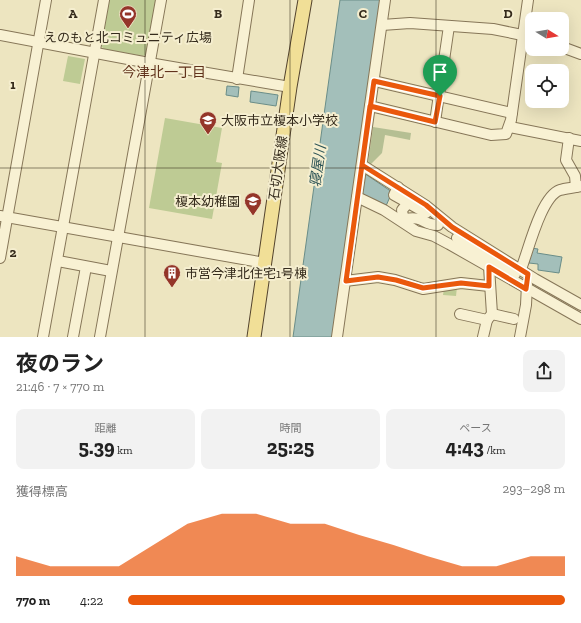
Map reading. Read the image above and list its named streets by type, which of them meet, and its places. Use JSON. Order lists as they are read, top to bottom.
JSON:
{
  "streets": {
    "main road": ["石切大阪線"]
  },
  "districts": ["今津北一丁目"],
  "water": ["寝屋川"],
  "places": {
    "sports": ["えのもと北コミュニティ広場"],
    "school or university": ["大阪市立榎本小学校", "榎本幼稚園"],
    "building": ["市営今津北住宅1号棟"]
  },
  "north": "right",
  "page": {
    "heading": ["夜のラン", "21:46 · 7 × 770 m"],
    "stats": [
      ["距離", "5.39 km"],
      ["時間", "25:25"],
      ["ペース", "4:43 /km"]
    ],
    "chart": ["獲得標高", "293–298 m"],
    "list": [
      {
        "name": "770 m",
        "note": "4:22"
      }
    ]
  },
  "grid": {
    "columns": [
      "A",
      "B",
      "C",
      "D"
    ],
    "rows": ["1", "2"]
  }
}
